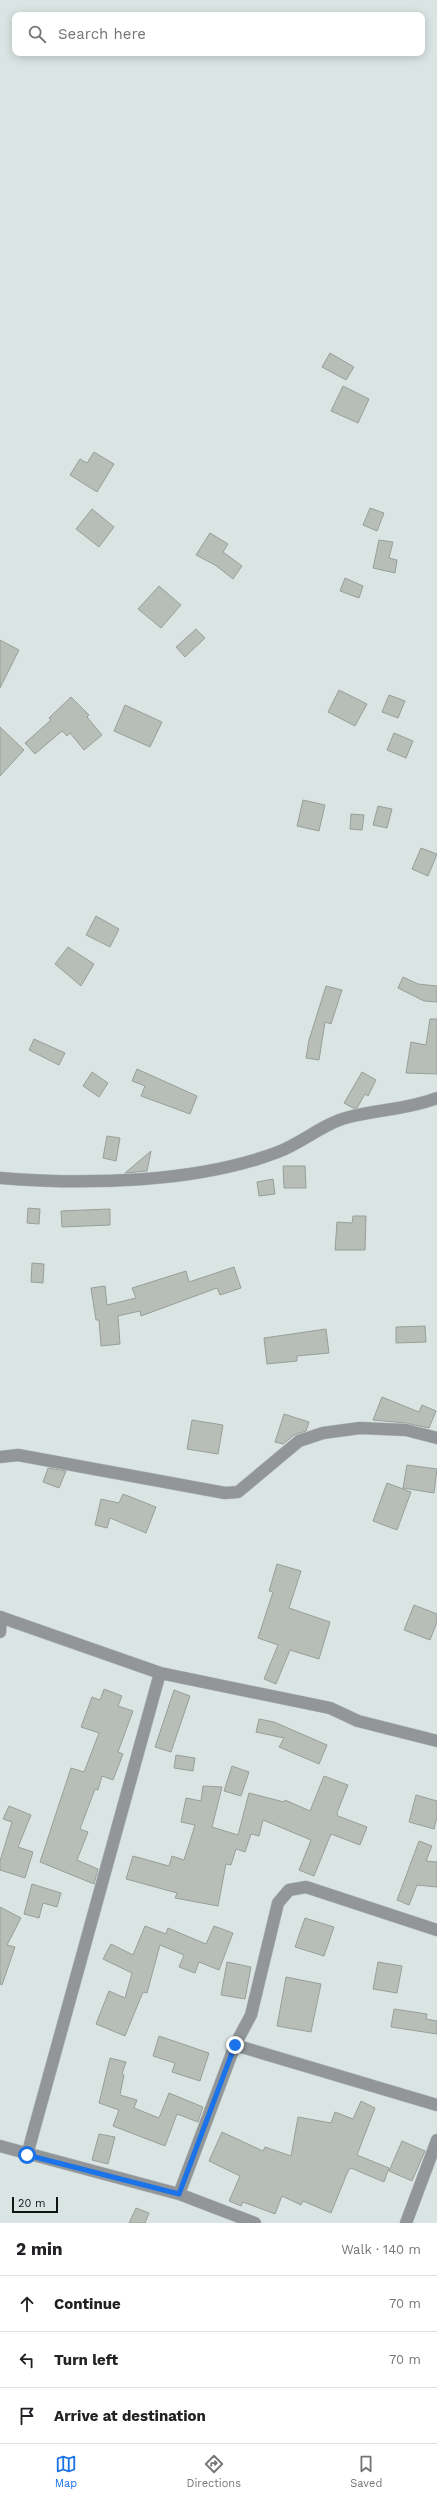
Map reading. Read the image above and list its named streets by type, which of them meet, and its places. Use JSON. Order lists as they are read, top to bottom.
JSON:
{
  "scale_bar": "20 m",
  "page": {
    "search": "Search here",
    "scale": "20 m",
    "heading": ["2 min", "Walk · 140 m"],
    "list": [
      ["Continue", "70 m"],
      ["Turn left", "70 m"],
      "Arrive at destination"
    ],
    "nav": ["Map", "Directions", "Saved"]
  }
}
